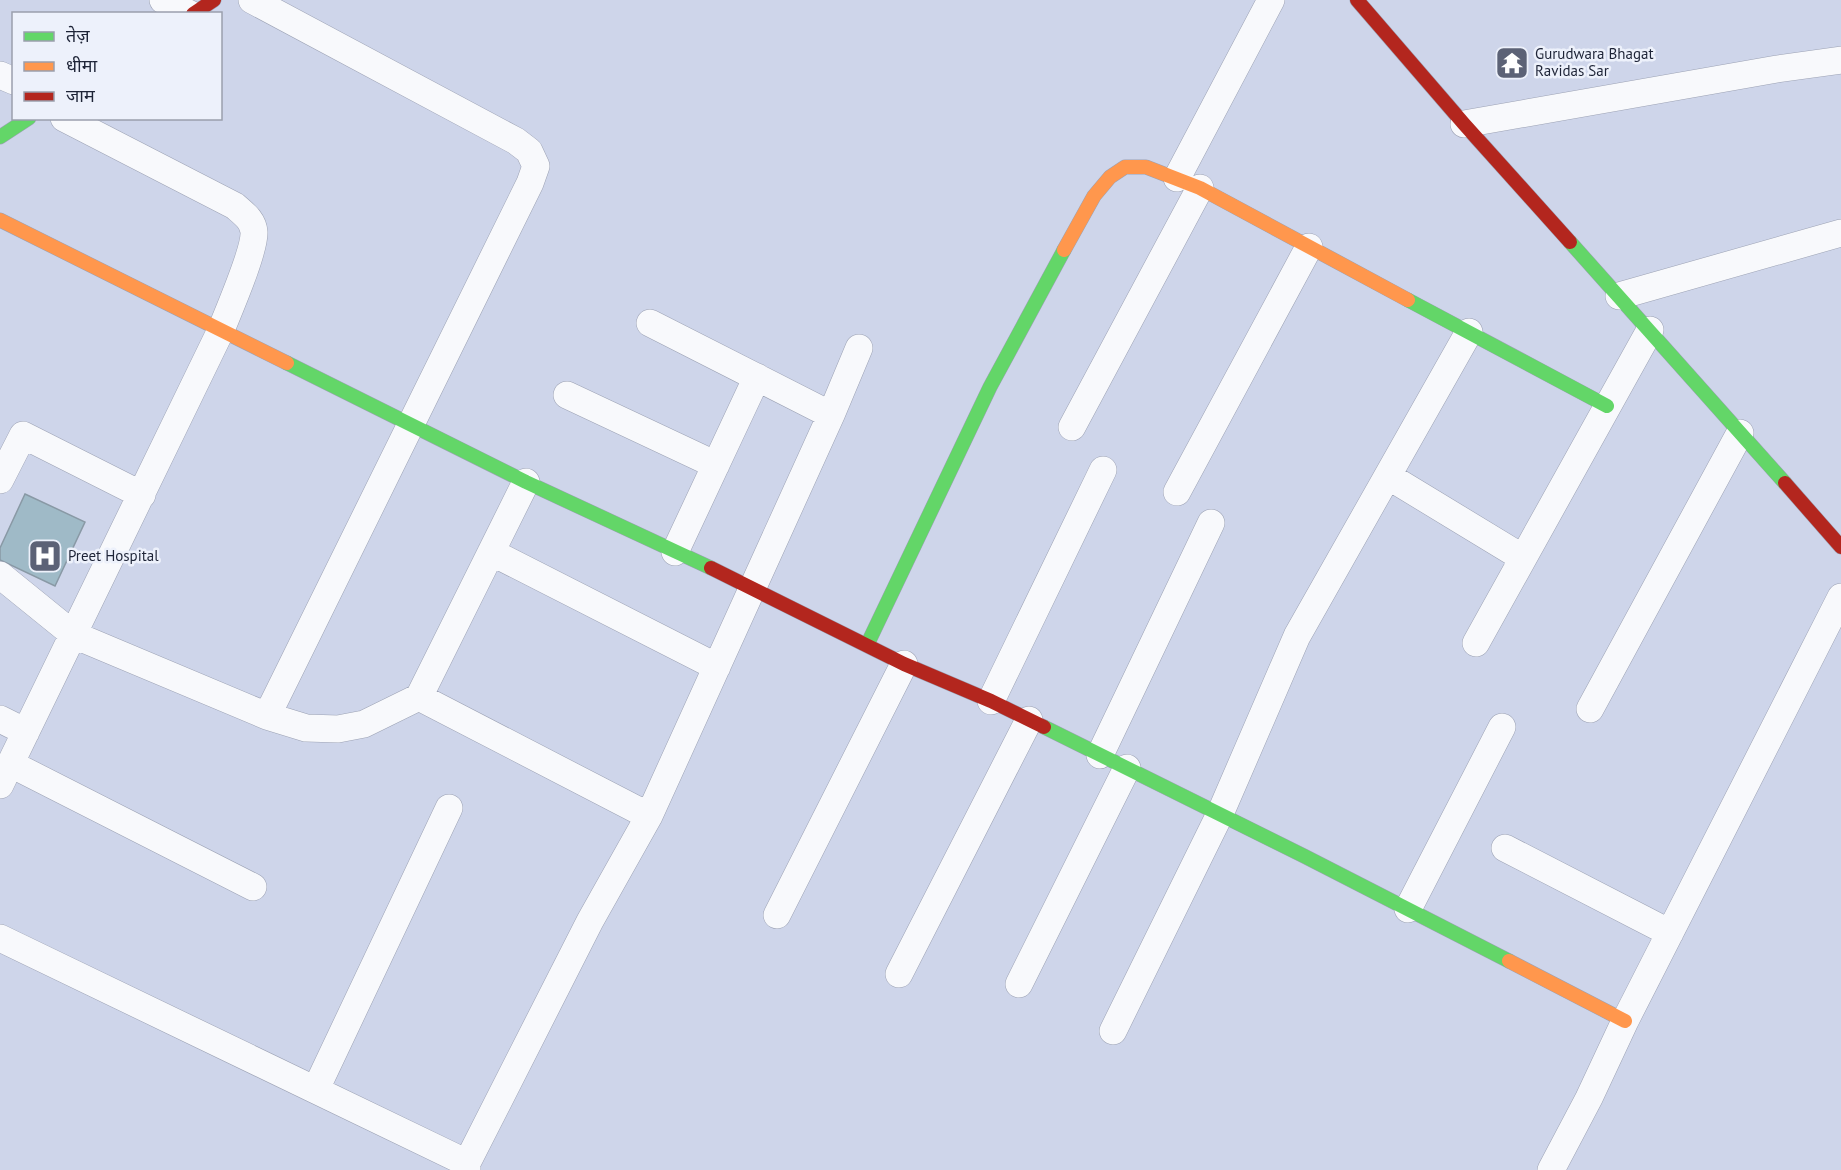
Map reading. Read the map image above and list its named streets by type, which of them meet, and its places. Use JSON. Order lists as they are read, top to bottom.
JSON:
{
  "places": {
    "temple": ["Gurudwara Bhagat Ravidas Sar"],
    "hospital": ["Preet Hospital"]
  },
  "legend": ["तेज़", "धीमा", "जाम"]
}
